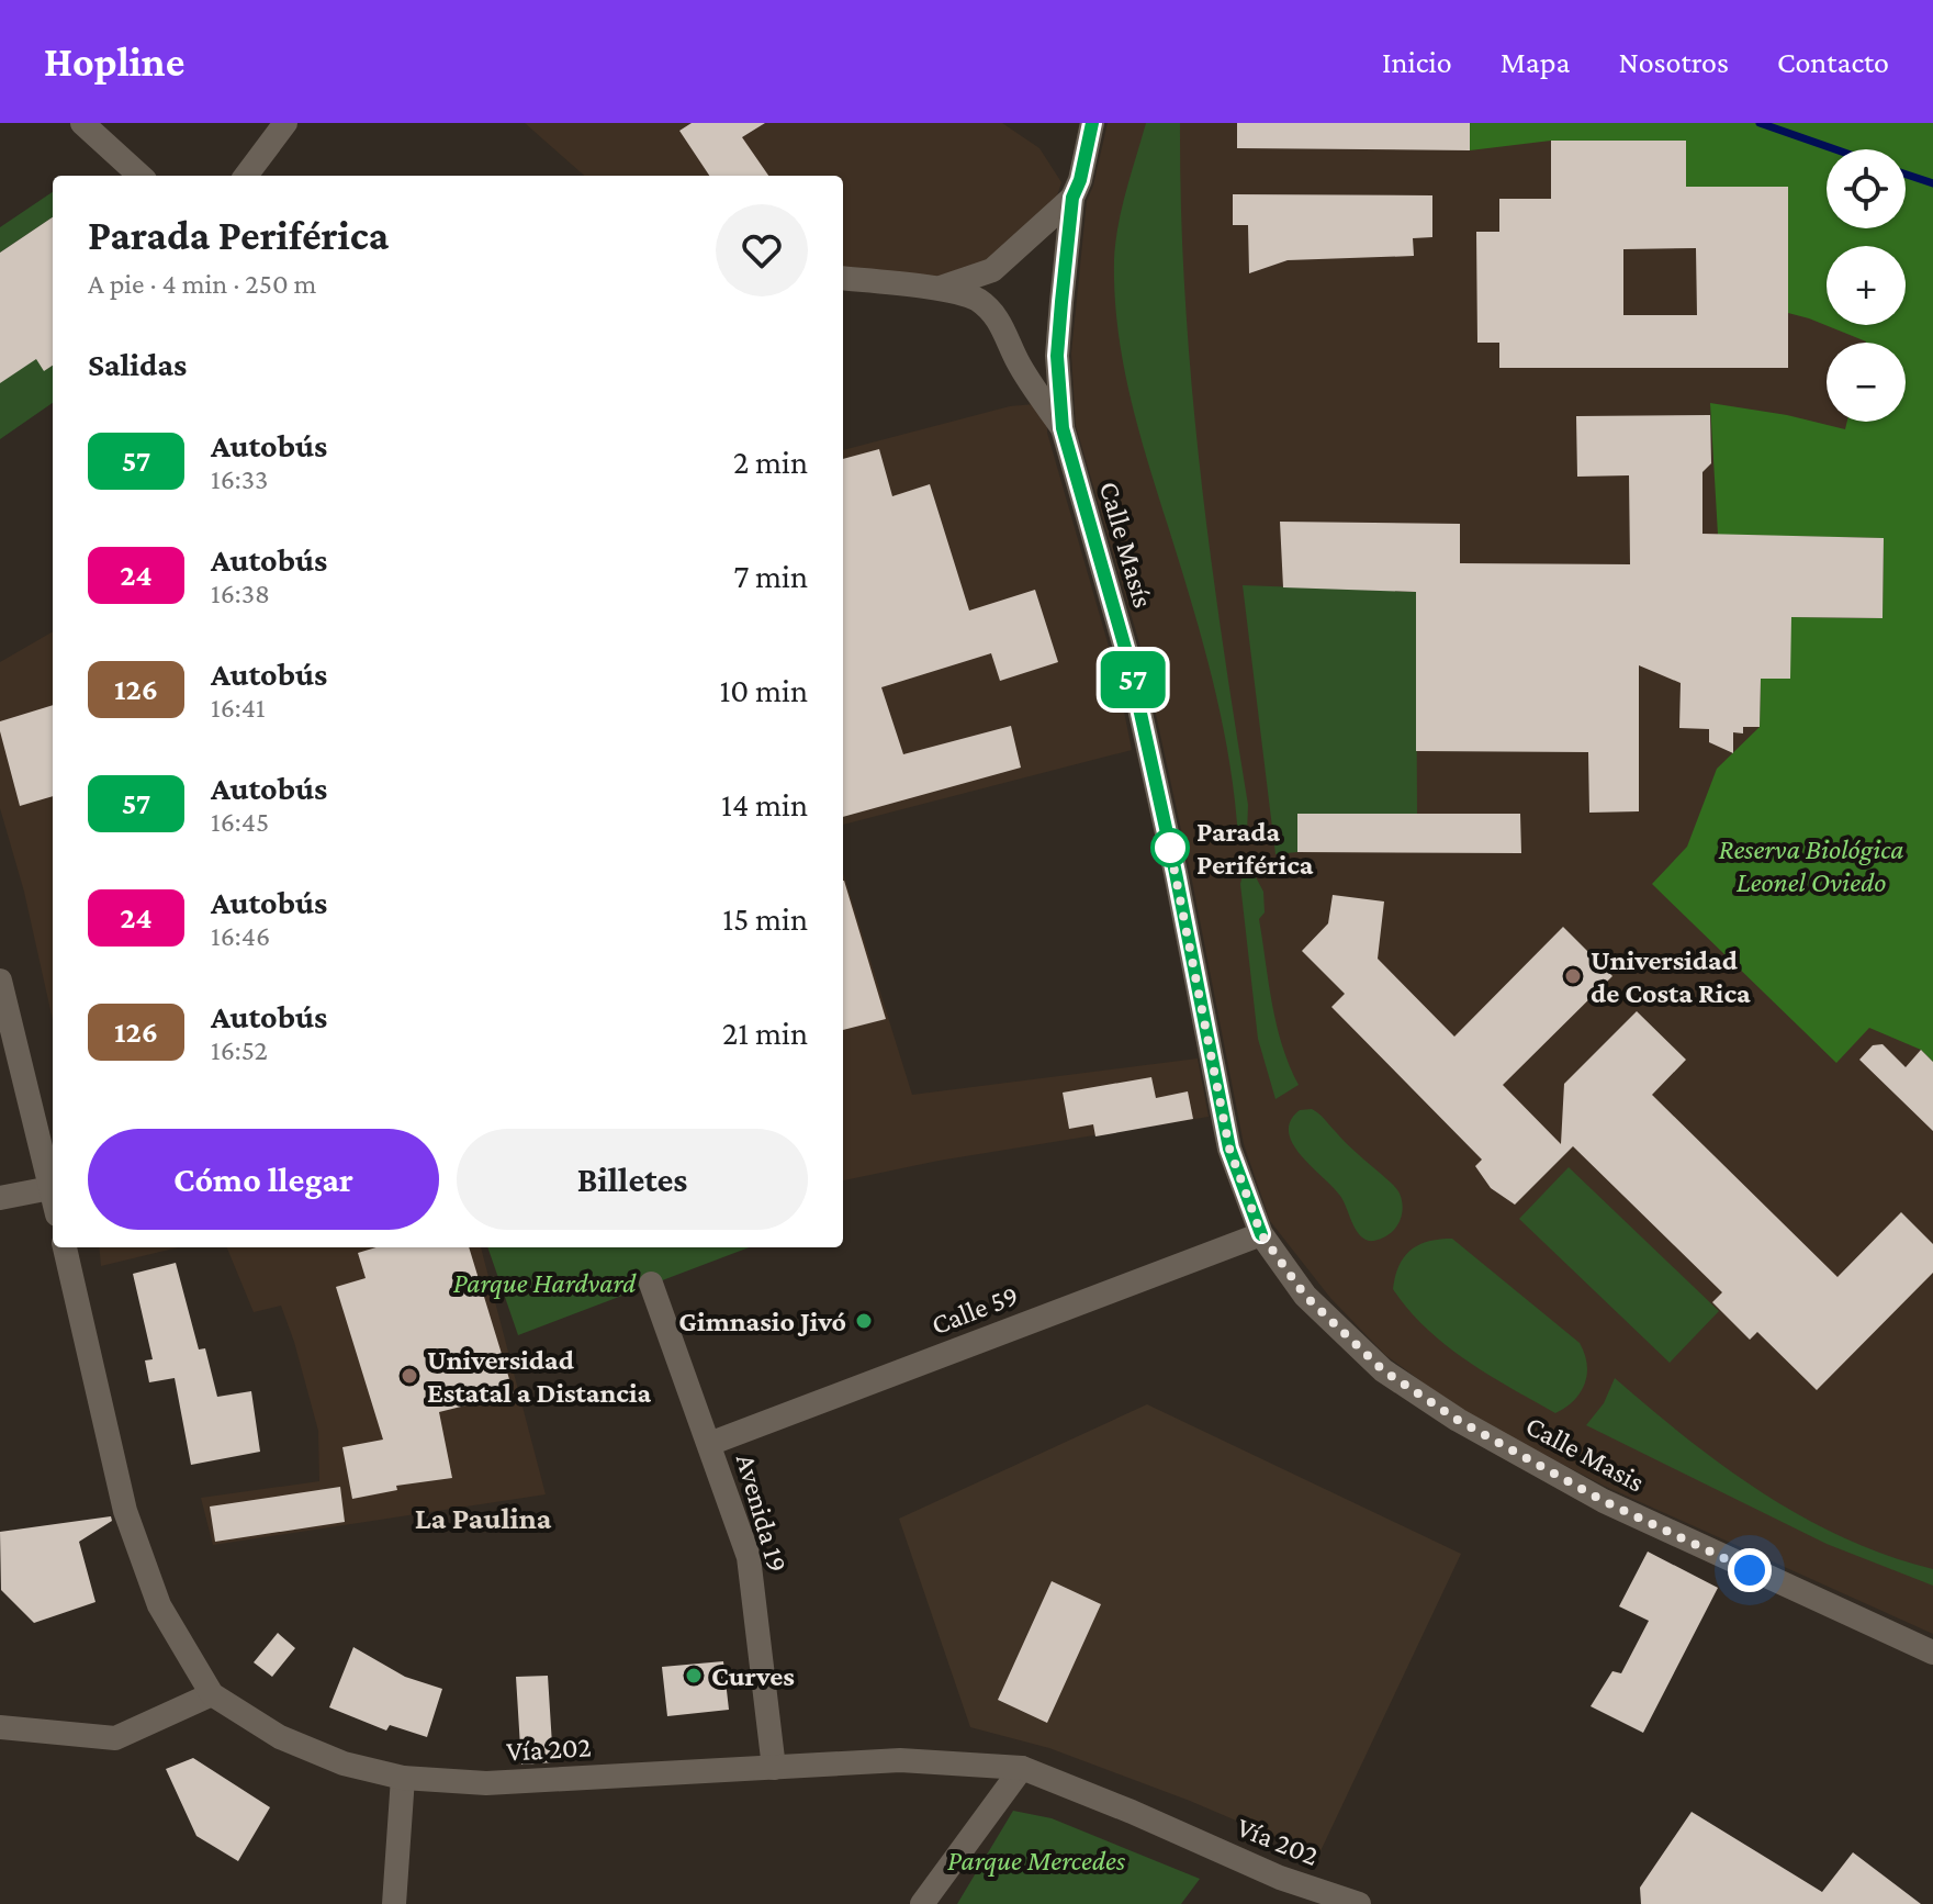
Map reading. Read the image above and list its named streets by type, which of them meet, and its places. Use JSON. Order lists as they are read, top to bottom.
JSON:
{
  "streets": {
    "street": [
      "Calle Masís",
      "Calle 59",
      "Calle Masis",
      "Avenida 19",
      "Vía 202"
    ]
  },
  "crossings": [
    ["Calle Masís", "Calle 59"],
    ["Calle Masís", "Calle Masis"],
    ["Calle 59", "Calle Masis"],
    ["Calle 59", "Avenida 19"],
    ["Avenida 19", "Vía 202"]
  ],
  "districts": ["La Paulina"],
  "parks": ["Reserva Biológica Leonel Oviedo", "Parque Hardvard", "Parque Mercedes"],
  "places": [
    "Parada Periférica",
    "Universidad de Costa Rica",
    "Gimnasio Jivó",
    "Universidad Estatal a Distancia",
    "Curves"
  ],
  "lines": ["bus line 57"],
  "page": {
    "header": "Hopline",
    "nav": [
      "Inicio",
      "Mapa",
      "Nosotros",
      "Contacto"
    ],
    "on_map": "57",
    "map_buttons": ["+", "−"],
    "heading": [
      ["Parada Periférica", "A pie · 4 min · 250 m"],
      "Salidas"
    ],
    "list": [
      {
        "mark": "57",
        "name": "Autobús",
        "note": "16:33",
        "value": "2 min"
      },
      {
        "mark": "24",
        "name": "Autobús",
        "note": "16:38",
        "value": "7 min"
      },
      {
        "mark": "126",
        "name": "Autobús",
        "note": "16:41",
        "value": "10 min"
      },
      {
        "mark": "57",
        "name": "Autobús",
        "note": "16:45",
        "value": "14 min"
      },
      {
        "mark": "24",
        "name": "Autobús",
        "note": "16:46",
        "value": "15 min"
      },
      {
        "mark": "126",
        "name": "Autobús",
        "note": "16:52",
        "value": "21 min"
      }
    ],
    "buttons": ["Cómo llegar", "Billetes"]
  }
}
